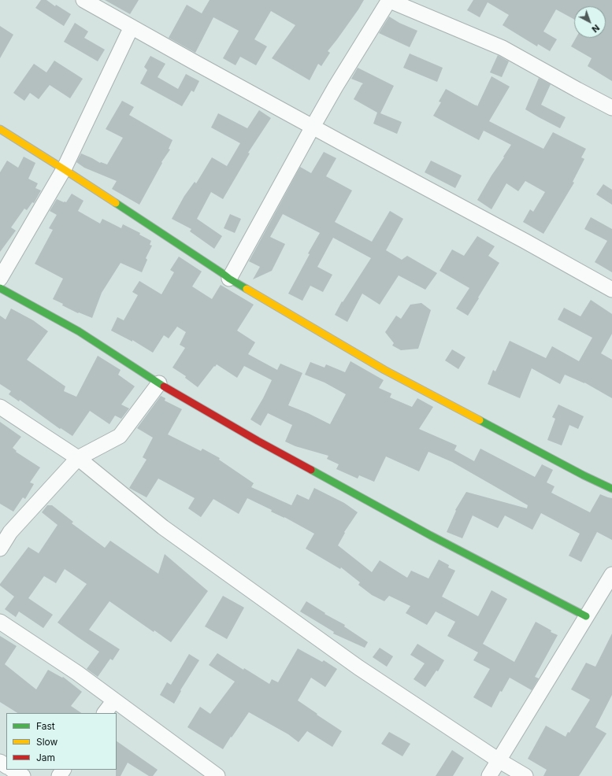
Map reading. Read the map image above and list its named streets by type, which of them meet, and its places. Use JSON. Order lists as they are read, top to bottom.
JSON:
{
  "legend": ["Fast", "Slow", "Jam"],
  "north": "bottom right"
}
